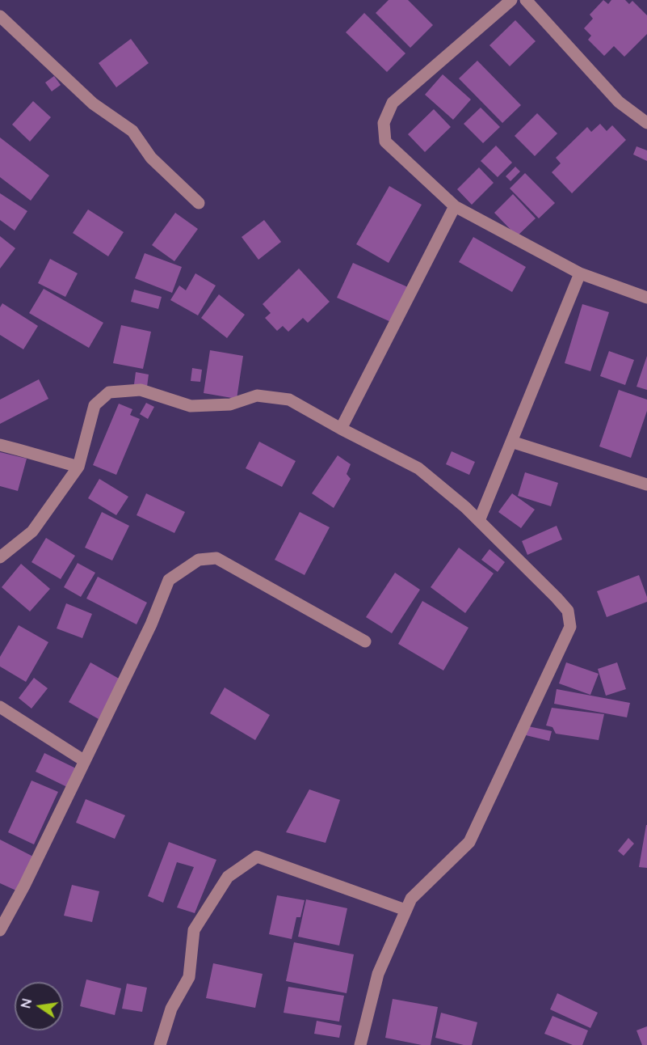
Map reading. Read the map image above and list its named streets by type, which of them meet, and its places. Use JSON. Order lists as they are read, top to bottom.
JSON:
{
  "north": "left"
}
